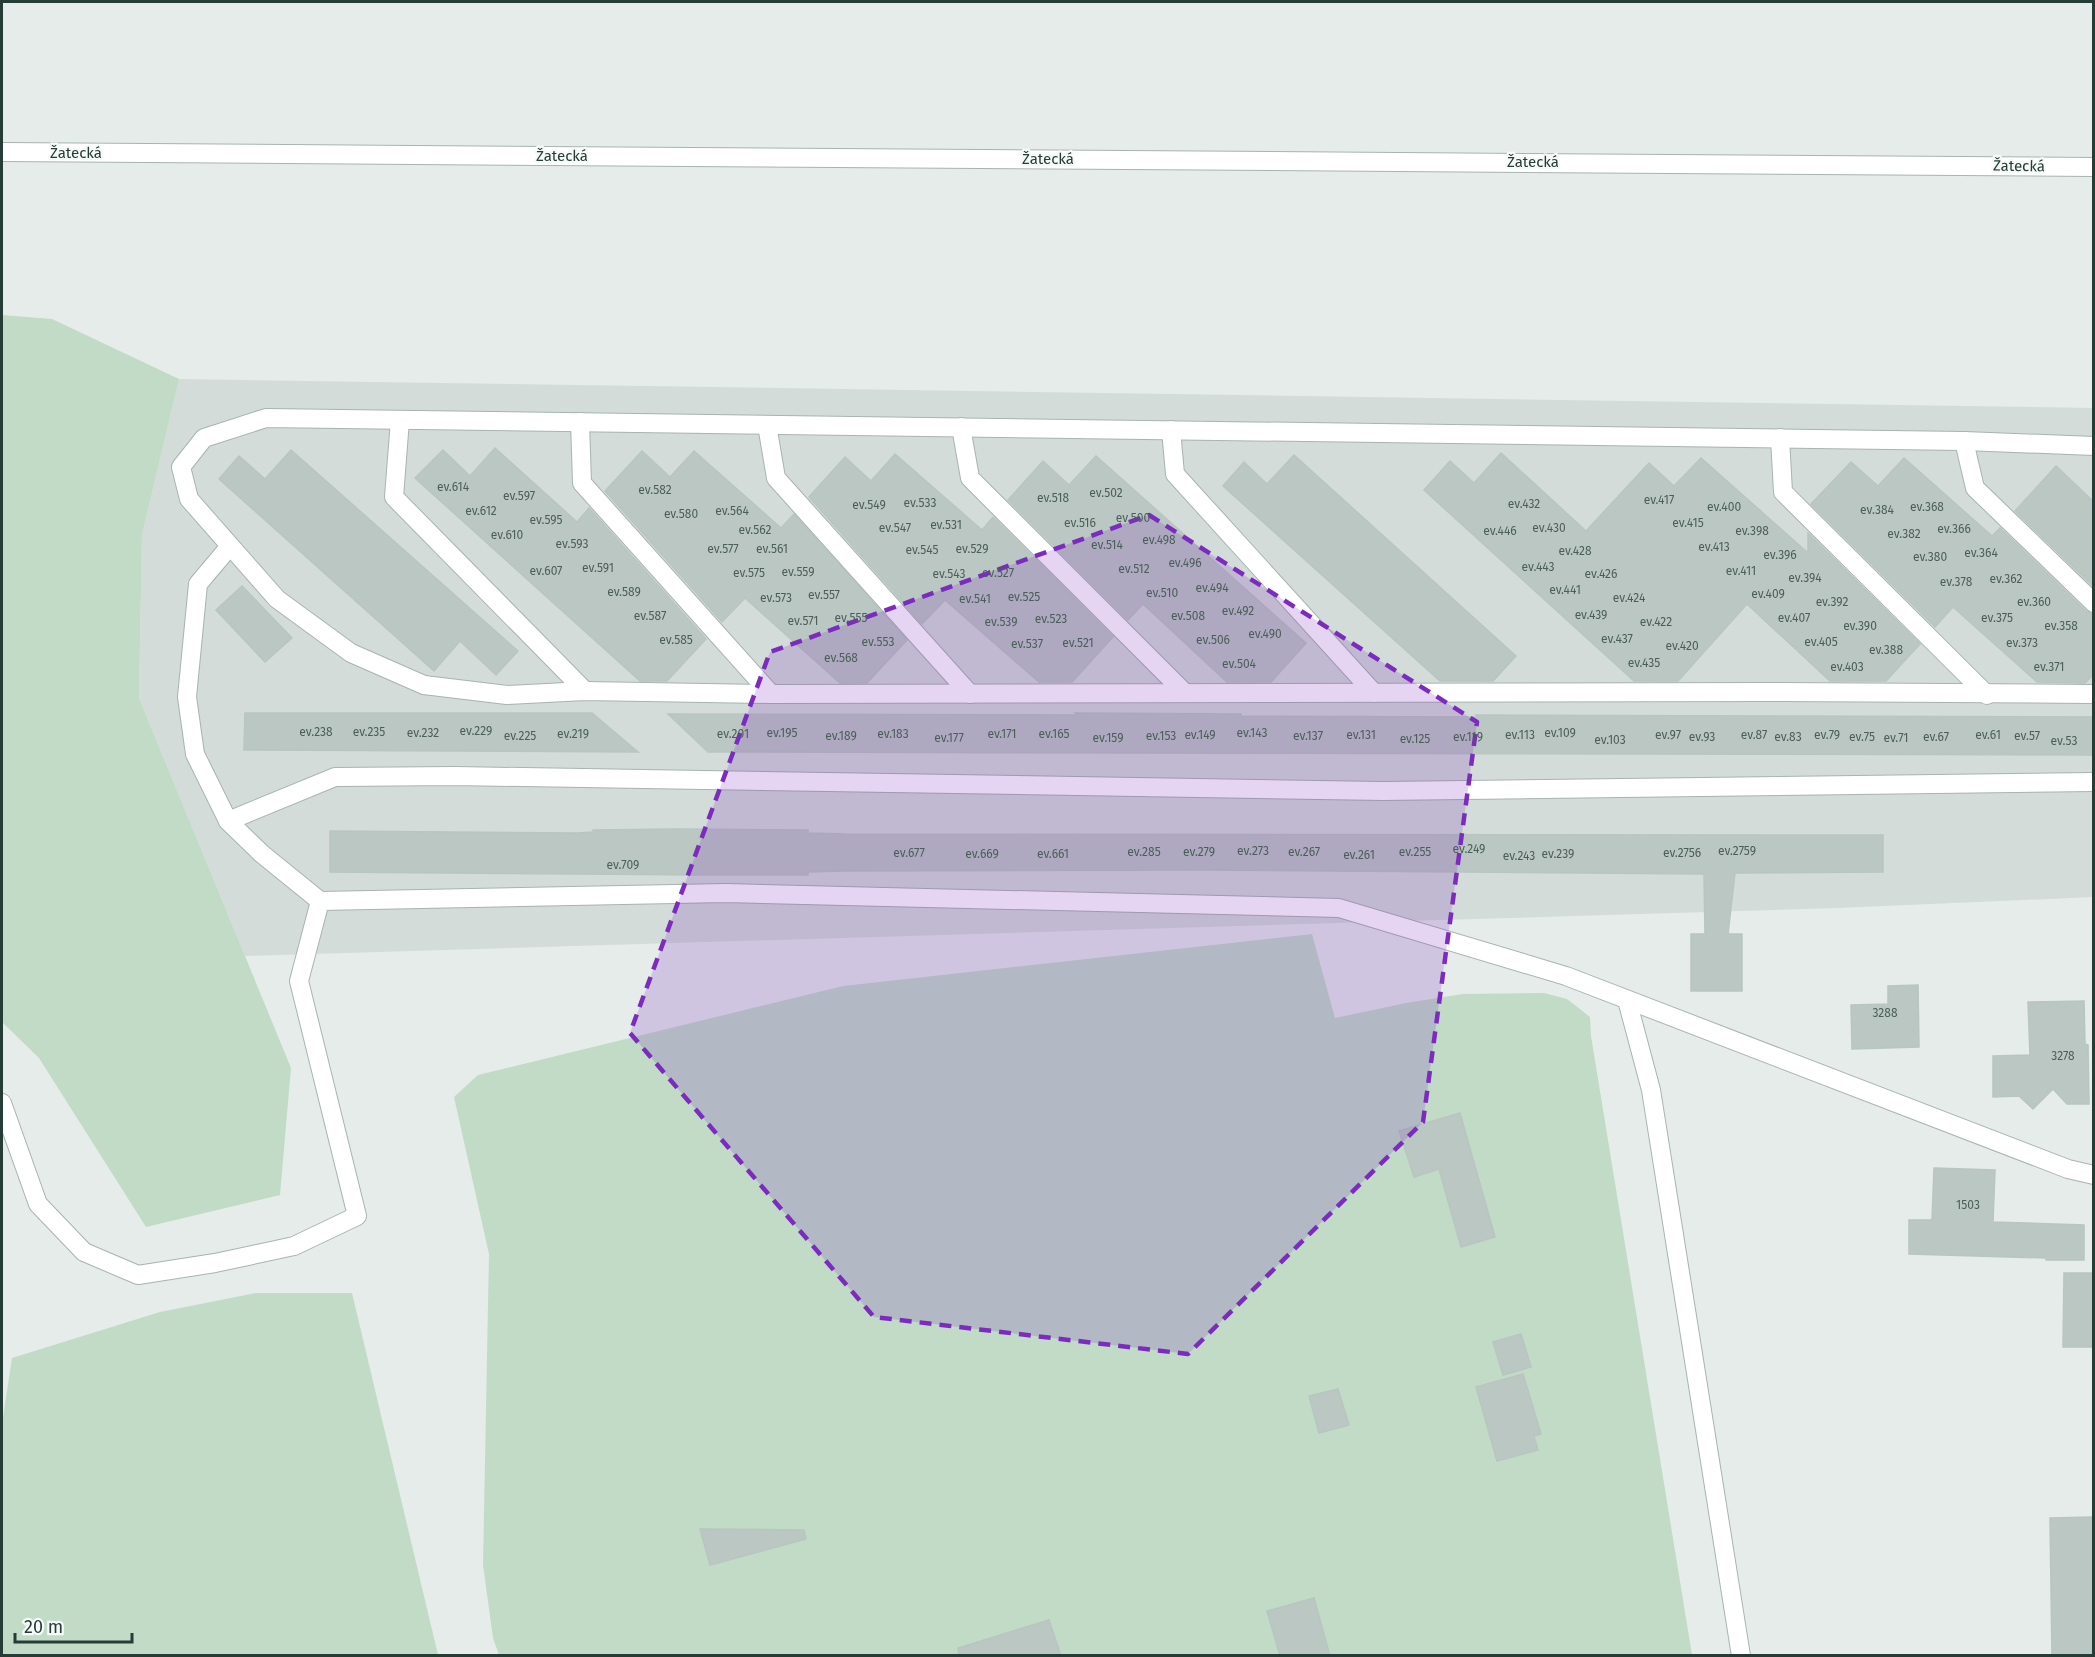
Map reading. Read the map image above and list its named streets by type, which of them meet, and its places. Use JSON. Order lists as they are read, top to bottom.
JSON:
{
  "streets": {
    "street": ["Žatecká"]
  },
  "house_numbers": [
    "ev.614",
    "ev.582",
    "ev.502",
    "ev.597",
    "ev.518",
    "ev.417",
    "ev.533",
    "ev.432",
    "ev.549",
    "ev.400",
    "ev.368",
    "ev.384",
    "ev.612",
    "ev.564",
    "ev.580",
    "ev.500",
    "ev.595",
    "ev.516",
    "ev.415",
    "ev.531",
    "ev.547",
    "ev.430",
    "ev.366",
    "ev.562",
    "ev.446",
    "ev.398",
    "ev.382",
    "ev.610",
    "ev.498",
    "ev.593",
    "ev.514",
    "ev.413",
    "ev.577",
    "ev.561",
    "ev.529",
    "ev.545",
    "ev.428",
    "ev.364",
    "ev.396",
    "ev.380",
    "ev.496",
    "ev.443",
    "ev.591",
    "ev.512",
    "ev.607",
    "ev.411",
    "ev.559",
    "ev.575",
    "ev.527",
    "ev.543",
    "ev.426",
    "ev.394",
    "ev.362",
    "ev.378",
    "ev.494",
    "ev.441",
    "ev.589",
    "ev.510",
    "ev.409",
    "ev.557",
    "ev.525",
    "ev.573",
    "ev.424",
    "ev.541",
    "ev.392",
    "ev.360",
    "ev.492",
    "ev.439",
    "ev.587",
    "ev.508",
    "ev.555",
    "ev.407",
    "ev.375",
    "ev.523",
    "ev.571",
    "ev.539",
    "ev.422",
    "ev.390",
    "ev.358",
    "ev.490",
    "ev.437",
    "ev.585",
    "ev.506",
    "ev.553",
    "ev.405",
    "ev.521",
    "ev.373",
    "ev.537",
    "ev.420",
    "ev.388",
    "ev.568",
    "ev.435",
    "ev.504",
    "ev.403",
    "ev.371",
    "ev.229",
    "ev.238",
    "ev.235",
    "ev.232",
    "ev.195",
    "ev.143",
    "ev.109",
    "ev.219",
    "ev.201",
    "ev.183",
    "ev.171",
    "ev.165",
    "ev.149",
    "ev.131",
    "ev.113",
    "ev.97",
    "ev.87",
    "ev.79",
    "ev.61",
    "ev.225",
    "ev.189",
    "ev.153",
    "ev.137",
    "ev.57",
    "ev.119",
    "ev.93",
    "ev.83",
    "ev.75",
    "ev.67",
    "ev.177",
    "ev.159",
    "ev.71",
    "ev.125",
    "ev.103",
    "ev.53",
    "ev.249",
    "ev.273",
    "ev.2759",
    "ev.285",
    "ev.279",
    "ev.267",
    "ev.255",
    "ev.677",
    "ev.2756",
    "ev.669",
    "ev.661",
    "ev.239",
    "ev.261",
    "ev.243",
    "ev.709",
    "3288",
    "3278",
    "1503"
  ],
  "scale_bar": "20 m"
}
